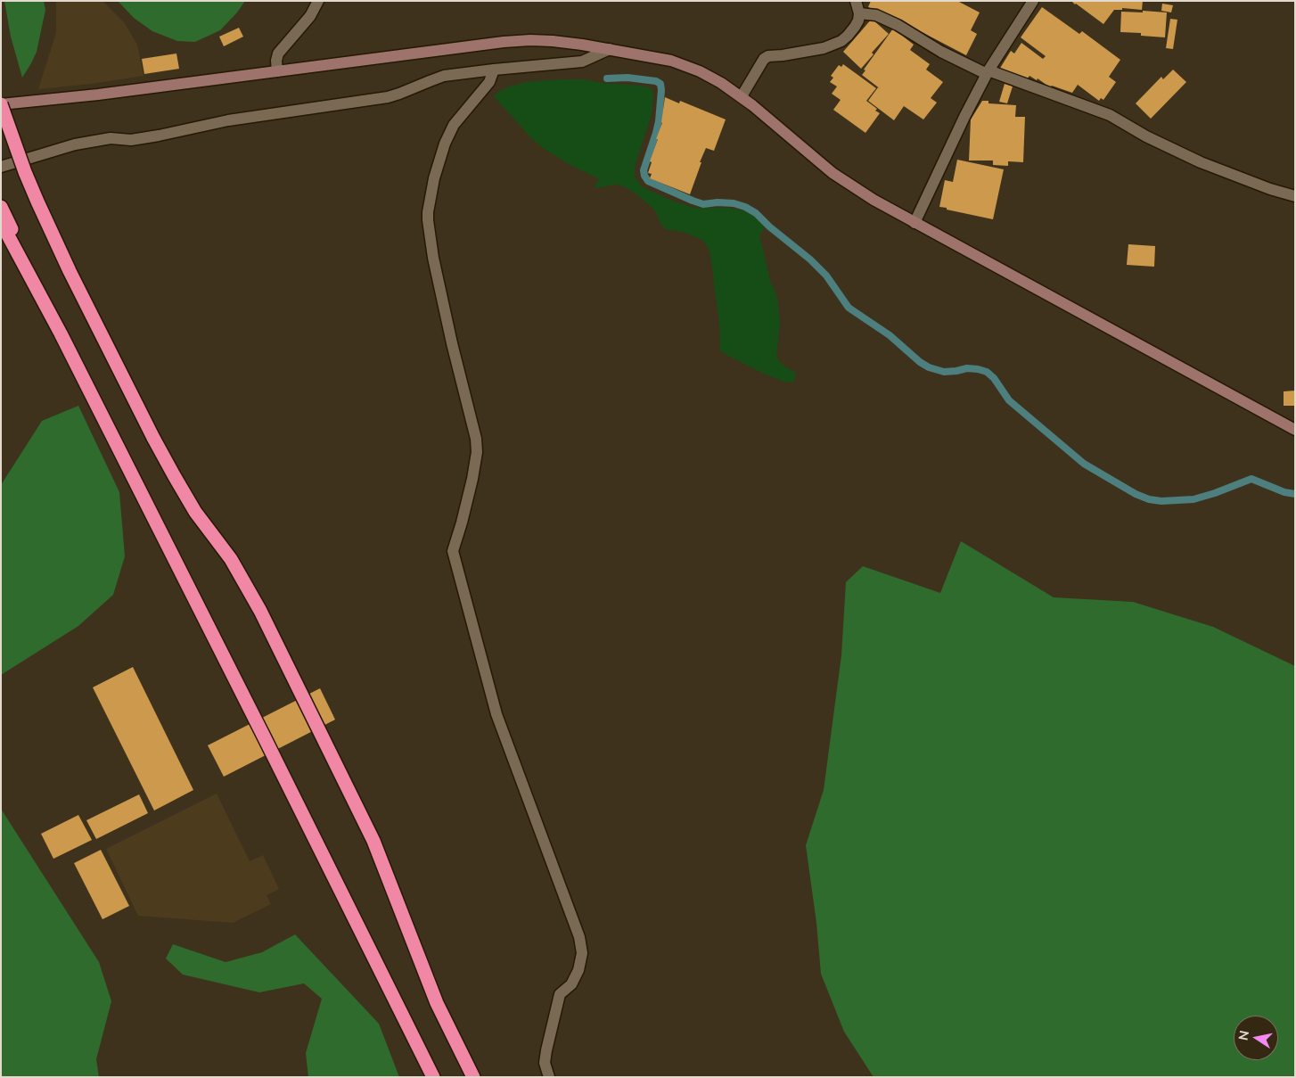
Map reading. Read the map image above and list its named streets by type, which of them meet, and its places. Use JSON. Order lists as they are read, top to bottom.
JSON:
{
  "north": "left"
}
